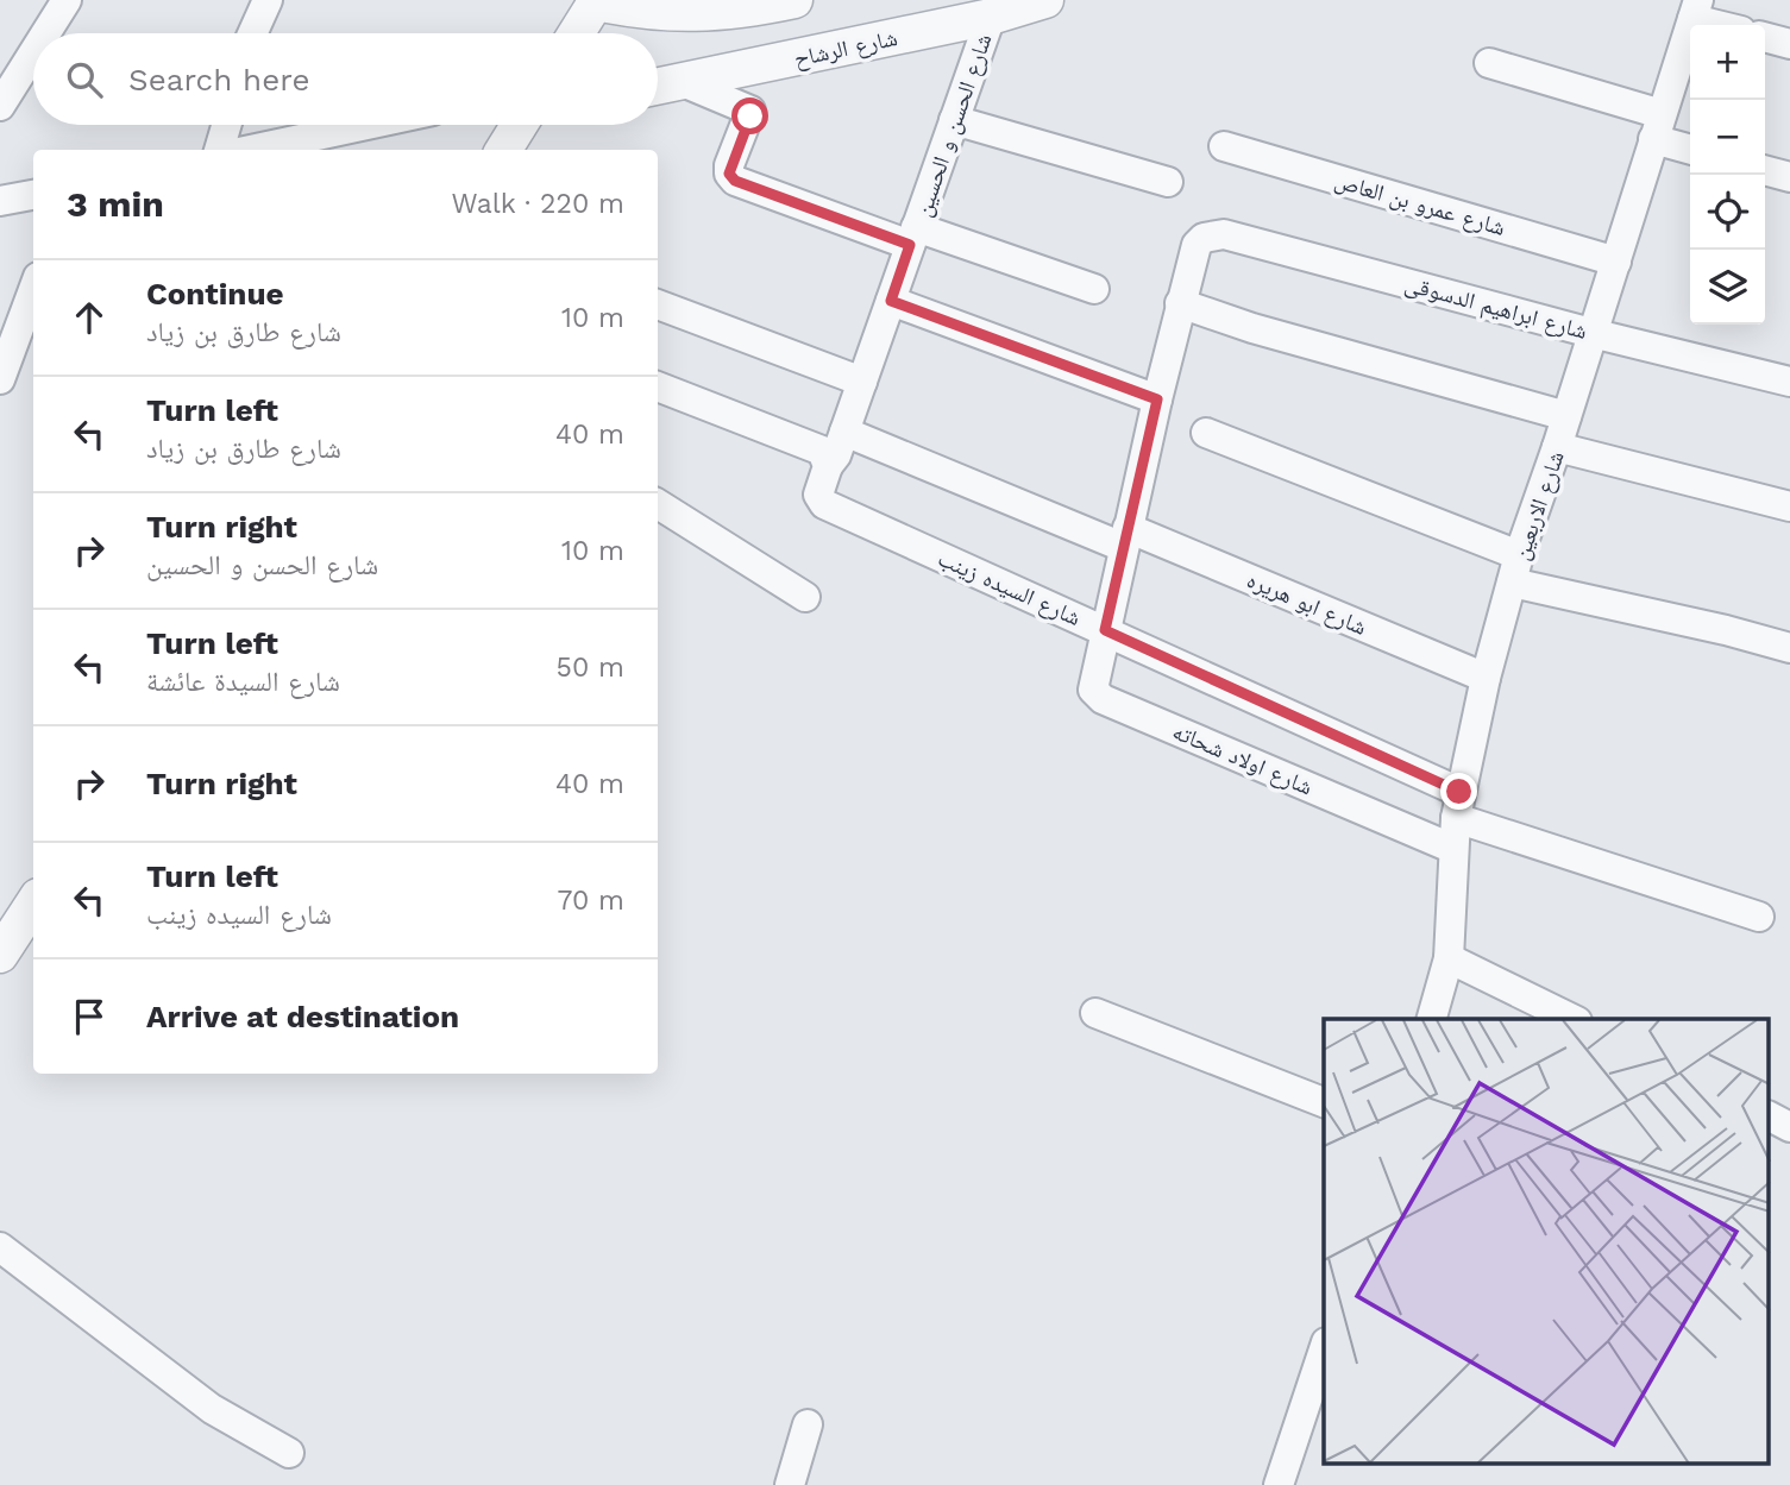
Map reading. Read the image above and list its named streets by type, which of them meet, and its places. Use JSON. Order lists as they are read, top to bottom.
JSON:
{
  "streets": {
    "street": [
      "شارع الرشاح",
      "شارع الحسن و الحسين",
      "شارع عمرو بن العاص",
      "شارع ابراهيم الدسوقى",
      "شارع الاربعين",
      "شارع السيده زينب",
      "شارع ابو هريره",
      "شارع اولاد شحاته"
    ]
  },
  "crossings": [
    ["شارع الرشاح", "شارع الحسن و الحسين"],
    ["شارع الحسن و الحسين", "شارع السيده زينب"],
    ["شارع الحسن و الحسين", "شارع ابو هريره"],
    ["شارع عمرو بن العاص", "شارع الاربعين"],
    ["شارع ابراهيم الدسوقى", "شارع الاربعين"],
    ["شارع ابراهيم الدسوقى", "شارع اولاد شحاته"],
    ["شارع الاربعين", "شارع السيده زينب"],
    ["شارع الاربعين", "شارع ابو هريره"],
    ["شارع الاربعين", "شارع اولاد شحاته"],
    ["شارع السيده زينب", "شارع اولاد شحاته"],
    ["شارع ابو هريره", "شارع اولاد شحاته"]
  ],
  "page": {
    "map_buttons": ["+", "−"],
    "search": "Search here",
    "heading": ["3 min", "Walk · 220 m"],
    "list": [
      ["Continue", "شارع طارق بن زياد", "10 m"],
      ["Turn left", "شارع طارق بن زياد", "40 m"],
      ["Turn right", "شارع الحسن و الحسين", "10 m"],
      ["Turn left", "شارع السيدة عائشة", "50 m"],
      ["Turn right", "40 m"],
      ["Turn left", "شارع السيده زينب", "70 m"],
      "Arrive at destination"
    ]
  }
}
